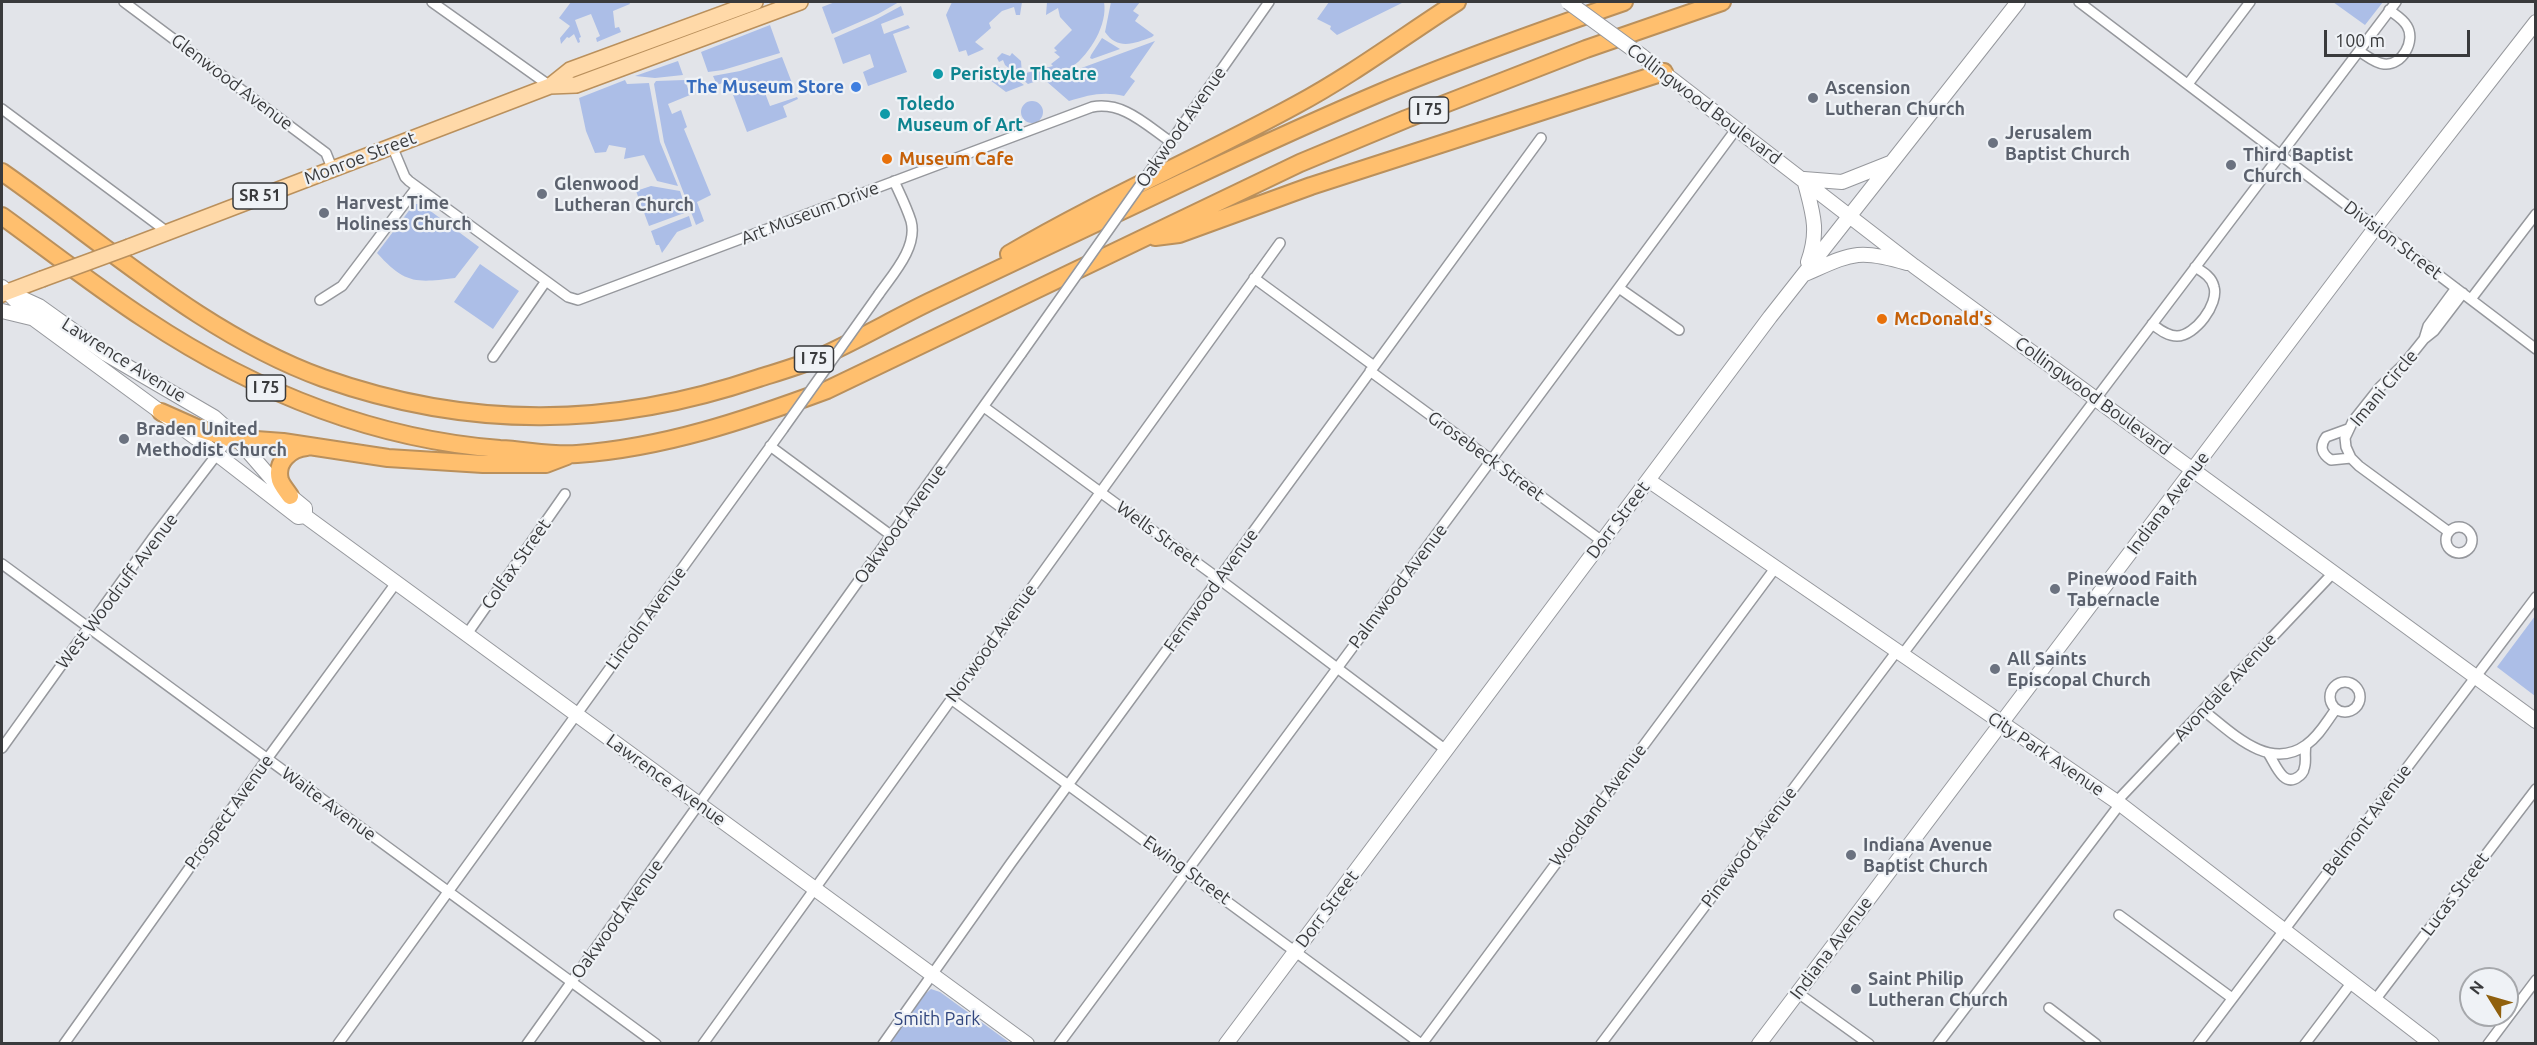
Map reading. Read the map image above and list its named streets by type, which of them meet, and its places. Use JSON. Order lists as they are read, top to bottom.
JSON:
{
  "streets": {
    "highway": ["I 75"],
    "main road": ["Monroe Street", "SR 51"],
    "street": [
      "Glenwood Avenue",
      "Collingwood Boulevard",
      "Oakwood Avenue",
      "Art Museum Drive",
      "Division Street",
      "Lawrence Avenue",
      "Imani Circle",
      "Grosebeck Street",
      "Indiana Avenue",
      "Dorr Street",
      "Wells Street",
      "Colfax Street",
      "Palmwood Avenue",
      "Fernwood Avenue",
      "West Woodruff Avenue",
      "Lincoln Avenue",
      "Norwood Avenue",
      "Avondale Avenue",
      "City Park Avenue",
      "Waite Avenue",
      "Woodland Avenue",
      "Prospect Avenue",
      "Belmont Avenue",
      "Pinewood Avenue",
      "Ewing Street",
      "Lucas Street"
    ]
  },
  "crossings": [
    ["Glenwood Avenue", "Monroe Street"],
    ["Collingwood Boulevard", "Indiana Avenue"],
    ["Collingwood Boulevard", "Dorr Street"],
    ["Collingwood Boulevard", "Palmwood Avenue"],
    ["Collingwood Boulevard", "Avondale Avenue"],
    ["Collingwood Boulevard", "Belmont Avenue"],
    ["Collingwood Boulevard", "Pinewood Avenue"],
    ["Oakwood Avenue", "Art Museum Drive"],
    ["Oakwood Avenue", "Lawrence Avenue"],
    ["Oakwood Avenue", "Wells Street"],
    ["Oakwood Avenue", "Waite Avenue"],
    ["Monroe Street", "Lawrence Avenue"],
    ["Art Museum Drive", "Lincoln Avenue"],
    ["Division Street", "Imani Circle"],
    ["Division Street", "Indiana Avenue"],
    ["Division Street", "Pinewood Avenue"],
    ["Lawrence Avenue", "Colfax Street"],
    ["Lawrence Avenue", "Fernwood Avenue"],
    ["Lawrence Avenue", "West Woodruff Avenue"],
    ["Lawrence Avenue", "Lincoln Avenue"],
    ["Lawrence Avenue", "Norwood Avenue"],
    ["Lawrence Avenue", "Prospect Avenue"],
    ["Grosebeck Street", "Dorr Street"],
    ["Grosebeck Street", "Palmwood Avenue"],
    ["Grosebeck Street", "Fernwood Avenue"],
    ["Grosebeck Street", "Norwood Avenue"],
    ["Indiana Avenue", "City Park Avenue"],
    ["Dorr Street", "Wells Street"],
    ["Dorr Street", "City Park Avenue"],
    ["Dorr Street", "Ewing Street"],
    ["Wells Street", "Palmwood Avenue"],
    ["Wells Street", "Fernwood Avenue"],
    ["Wells Street", "Norwood Avenue"],
    ["Palmwood Avenue", "Ewing Street"],
    ["Fernwood Avenue", "Ewing Street"],
    ["West Woodruff Avenue", "Waite Avenue"],
    ["Lincoln Avenue", "Waite Avenue"],
    ["Norwood Avenue", "Ewing Street"],
    ["Avondale Avenue", "City Park Avenue"],
    ["City Park Avenue", "Woodland Avenue"],
    ["City Park Avenue", "Belmont Avenue"],
    ["City Park Avenue", "Pinewood Avenue"],
    ["City Park Avenue", "Lucas Street"],
    ["Waite Avenue", "Prospect Avenue"],
    ["Woodland Avenue", "Ewing Street"]
  ],
  "parks": ["Smith Park"],
  "places": [
    "Peristyle Theatre",
    "The Museum Store",
    "Ascension Lutheran Church",
    "Toledo Museum of Art",
    "Jerusalem Baptist Church",
    "Museum Cafe",
    "Third Baptist Church",
    "Glenwood Lutheran Church",
    "Harvest Time Holiness Church",
    "McDonald's",
    "Braden United Methodist Church",
    "Pinewood Faith Tabernacle",
    "All Saints Episcopal Church",
    "Indiana Avenue Baptist Church",
    "Saint Philip Lutheran Church"
  ],
  "scale_bar": "100 m",
  "north": "top left"
}
